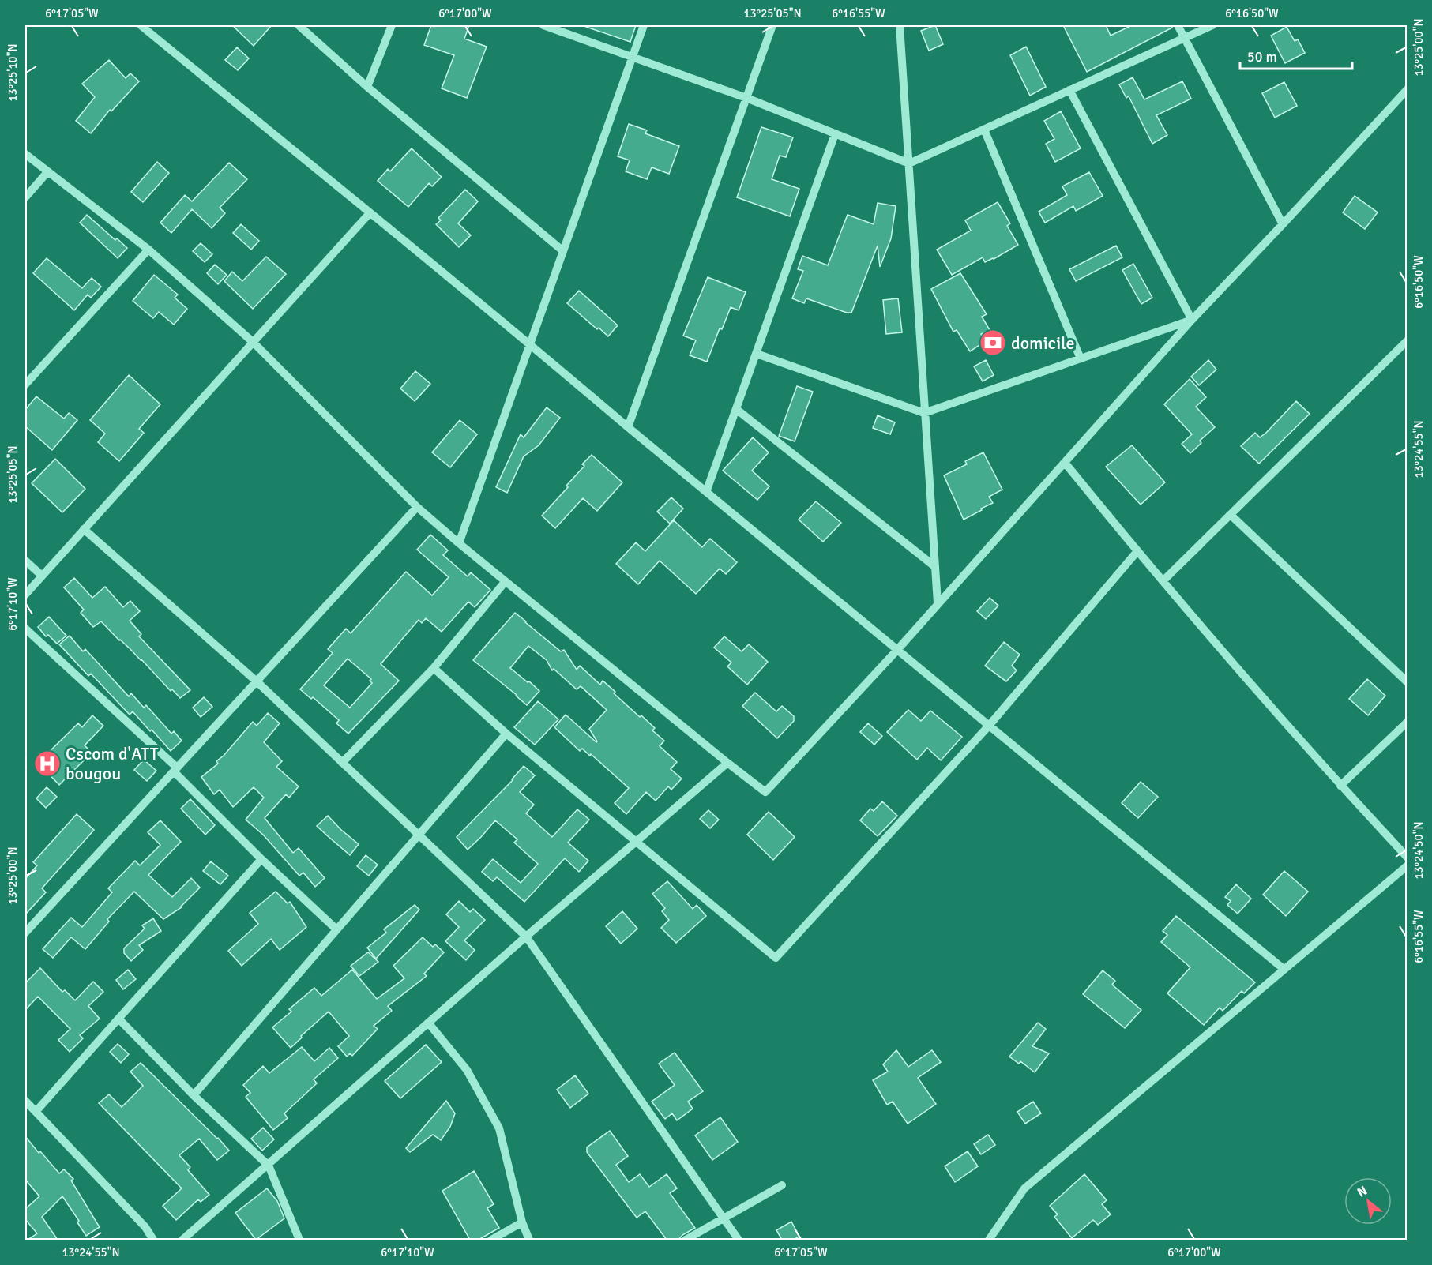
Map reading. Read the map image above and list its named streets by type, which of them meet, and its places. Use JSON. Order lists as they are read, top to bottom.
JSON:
{
  "places": {
    "bank": ["domicile"],
    "hospital": ["Cscom d'ATT bougou"]
  },
  "scale_bar": "50 m",
  "north": "top left",
  "coordinates": [
    "6°17'05\"W",
    "6°17'00\"W",
    "13°25'05\"N",
    "6°16'55\"W",
    "6°16'50\"W",
    "13°25'00\"N",
    "13°25'10\"N",
    "13°24'55\"N",
    "6°17'10\"W",
    "13°24'50\"N"
  ]
}
